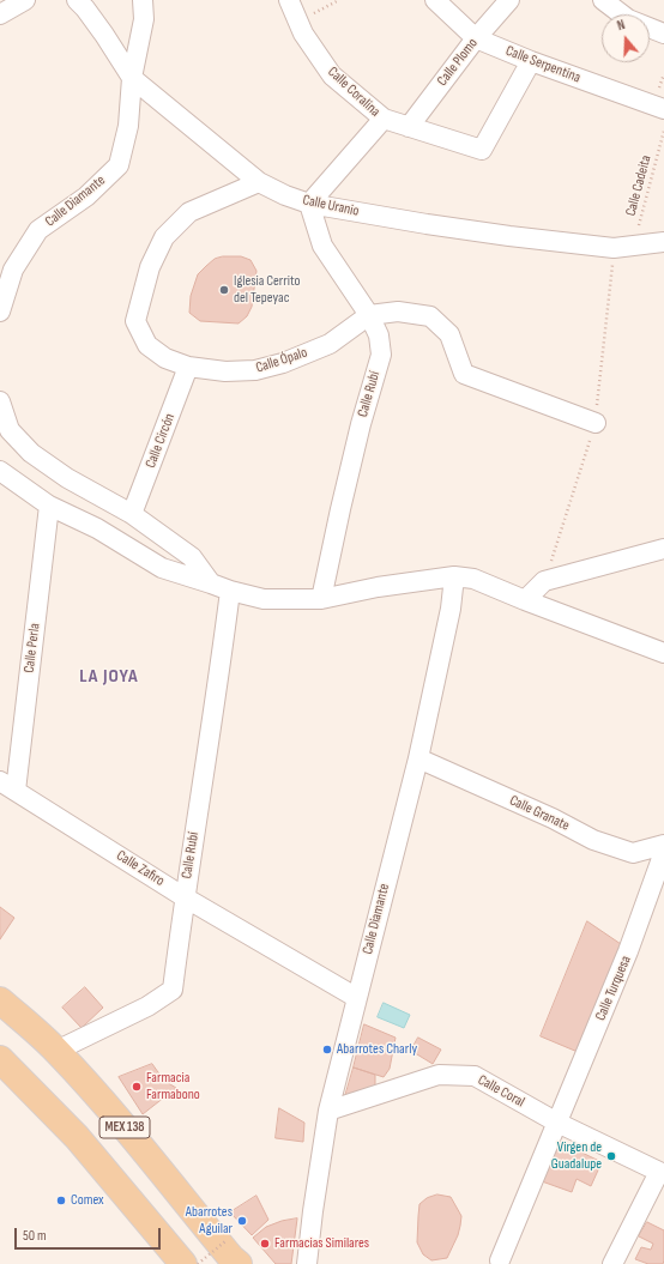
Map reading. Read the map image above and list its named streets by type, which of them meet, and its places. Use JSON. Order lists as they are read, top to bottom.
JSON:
{
  "streets": {
    "main road": ["MEX 138"],
    "street": [
      "Calle Plomo",
      "Calle Serpentina",
      "Calle Coralina",
      "Calle Diamante",
      "Calle Uranio",
      "Calle Ópalo",
      "Calle Rubí",
      "Calle Circón",
      "Calle Perla",
      "Calle Granate",
      "Calle Zafiro",
      "Calle Turquesa",
      "Calle Coral"
    ],
    "path": ["Calle Cadeita"]
  },
  "crossings": [
    ["Calle Plomo", "Calle Serpentina"],
    ["Calle Plomo", "Calle Coralina"],
    ["Calle Serpentina", "Calle Coralina"],
    ["Calle Cadeita", "Calle Uranio"],
    ["Calle Diamante", "Calle Uranio"],
    ["Calle Diamante", "Calle Granate"],
    ["Calle Diamante", "Calle Zafiro"],
    ["Calle Diamante", "Calle Coral"],
    ["Calle Uranio", "Calle Ópalo"],
    ["Calle Uranio", "Calle Rubí"],
    ["Calle Ópalo", "Calle Rubí"],
    ["Calle Ópalo", "Calle Circón"],
    ["Calle Rubí", "Calle Zafiro"],
    ["Calle Rubí", "MEX 138"],
    ["Calle Perla", "Calle Zafiro"],
    ["Calle Turquesa", "Calle Coral"]
  ],
  "districts": ["LA JOYA"],
  "places": [
    "Iglesia Cerrito del Tepeyac",
    "Abarrotes Charly",
    "Farmacia Farmabono",
    "Virgen de Guadalupe",
    "Comex",
    "Abarrotes Aguilar",
    "Farmacias Similares"
  ],
  "scale_bar": "50 m",
  "north": "top"
}
